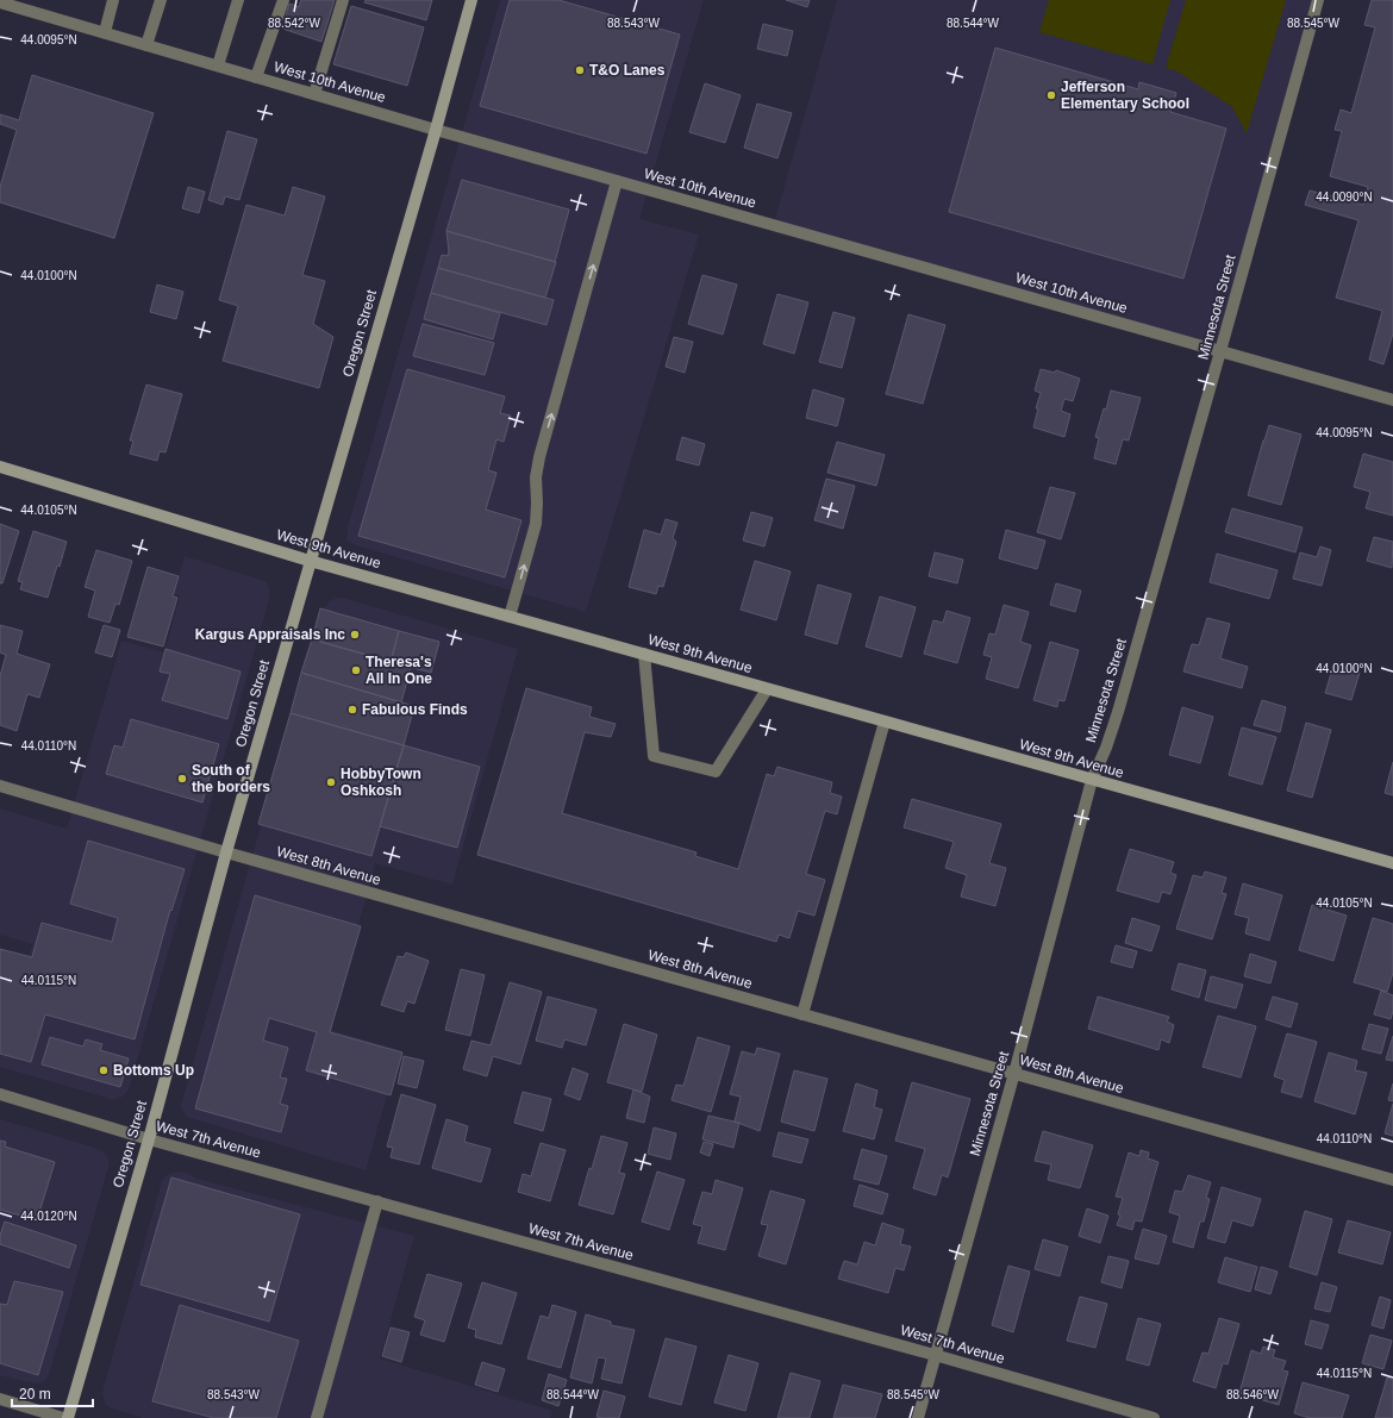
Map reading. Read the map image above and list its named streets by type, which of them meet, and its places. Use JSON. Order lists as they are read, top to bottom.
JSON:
{
  "streets": {
    "main road": ["Oregon Street", "West 9th Avenue"],
    "street": [
      "West 10th Avenue",
      "Minnesota Street",
      "West 8th Avenue",
      "West 7th Avenue"
    ]
  },
  "crossings": [
    ["West 10th Avenue", "Minnesota Street"],
    ["West 10th Avenue", "Oregon Street"],
    ["Minnesota Street", "West 9th Avenue"],
    ["Minnesota Street", "West 8th Avenue"],
    ["Minnesota Street", "West 7th Avenue"],
    ["Oregon Street", "West 9th Avenue"],
    ["Oregon Street", "West 8th Avenue"],
    ["Oregon Street", "West 7th Avenue"]
  ],
  "places": [
    "T&O Lanes",
    "Jefferson Elementary School",
    "Kargus Appraisals Inc",
    "Theresa's All In One",
    "Fabulous Finds",
    "South of the borders",
    "HobbyTown Oshkosh",
    "Bottoms Up"
  ],
  "scale_bar": "20 m",
  "coordinates": [
    "88.542°W",
    "88.543°W",
    "88.544°W",
    "88.545°W",
    "44.0095°N",
    "44.0090°N",
    "44.0100°N",
    "44.0105°N",
    "44.0110°N",
    "44.0115°N",
    "44.0120°N",
    "88.546°W"
  ]
}
